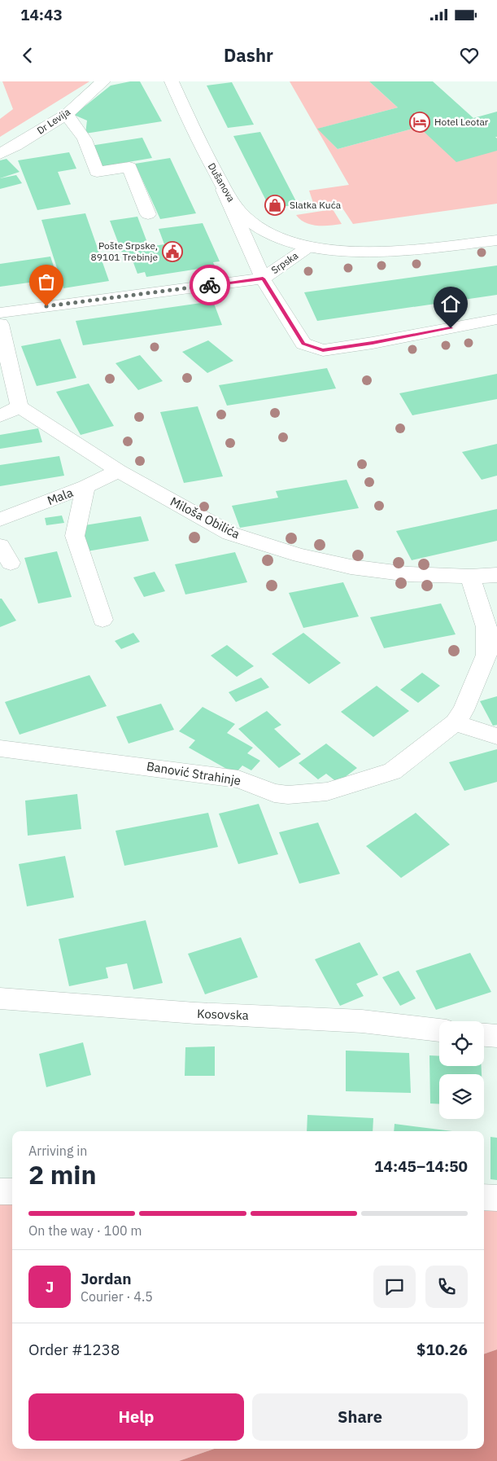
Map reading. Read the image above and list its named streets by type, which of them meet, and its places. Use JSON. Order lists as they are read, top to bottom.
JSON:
{
  "streets": {
    "street": [
      "Dr Levija",
      "Dušanova",
      "Srpska",
      "Mala",
      "Miloša Obilića",
      "Banović Strahinje",
      "Kosovska"
    ]
  },
  "crossings": [
    ["Dušanova", "Srpska"],
    ["Mala", "Miloša Obilića"],
    ["Miloša Obilića", "Banović Strahinje"]
  ],
  "places": {
    "hotel": ["Hotel Leotar"],
    "shop": ["Slatka Kuća"],
    "public building": ["Pošte Srpske, 89101 Trebinje"]
  },
  "page": {
    "status": "14:43",
    "header": "Dashr",
    "heading": ["2 min", "Arriving in", "14:45–14:50"],
    "panel": [
      "Jordan",
      "Courier · 4.5",
      "Order #1238",
      "$10.26"
    ],
    "bar": "On the way · 100 m",
    "round": "J",
    "buttons": ["Help", "Share"]
  }
}
